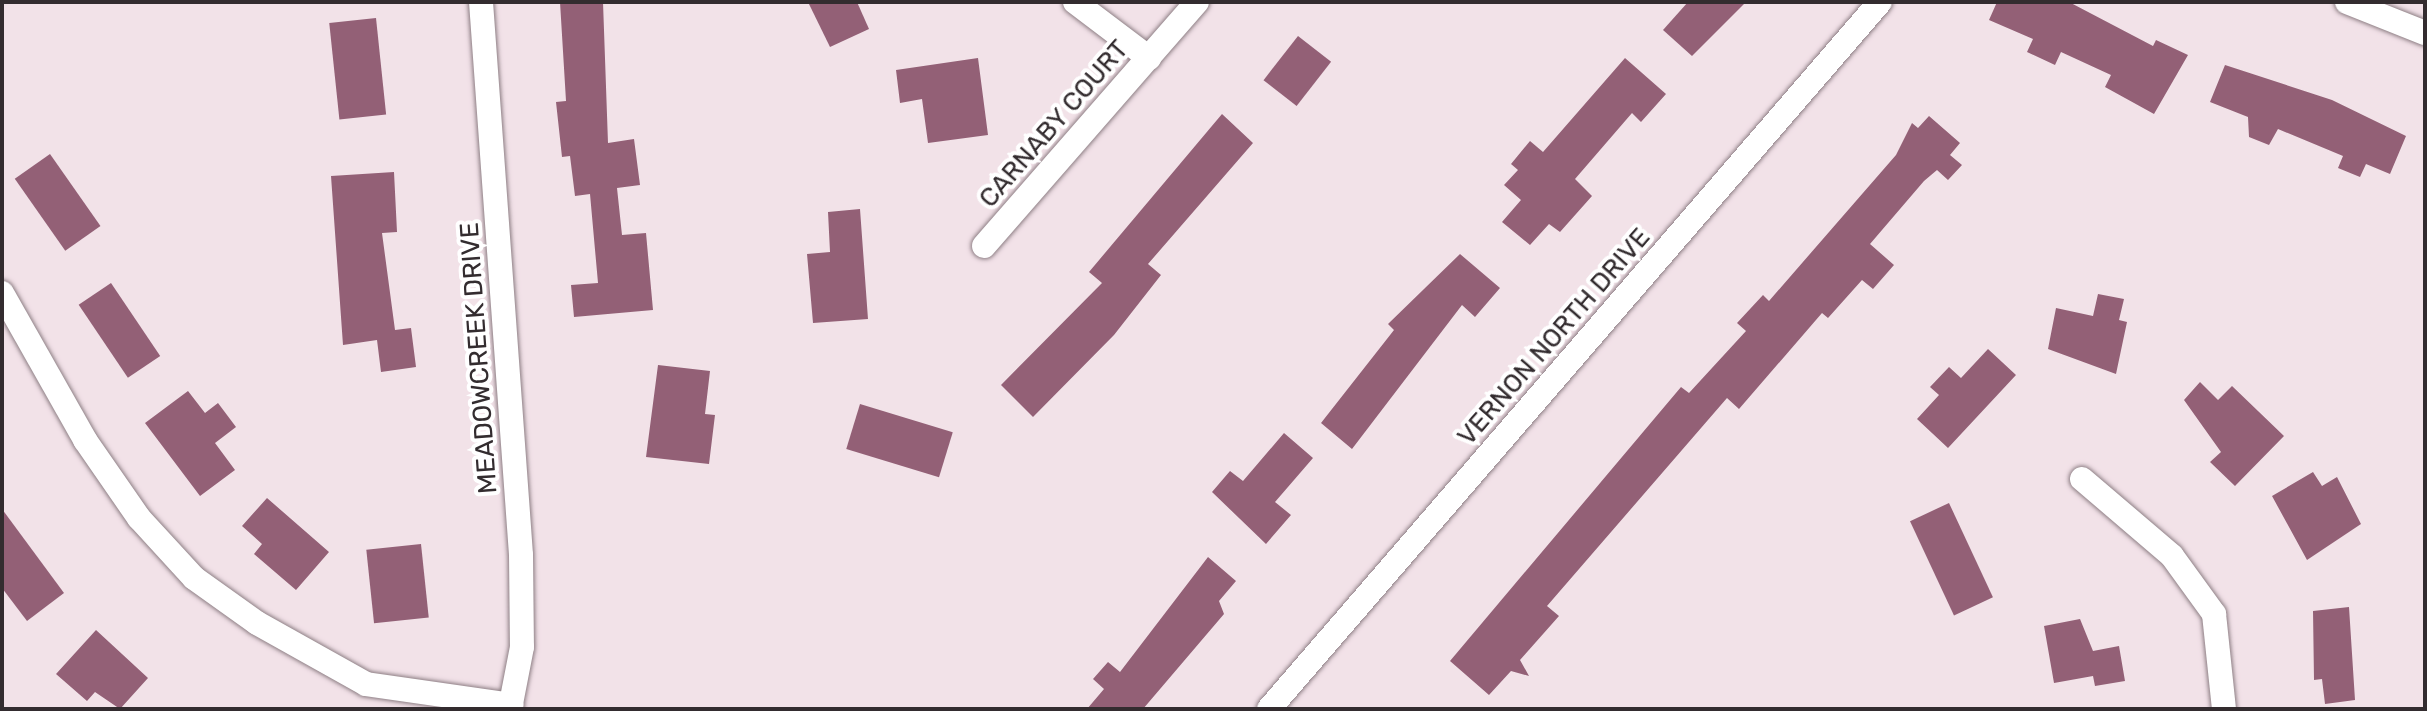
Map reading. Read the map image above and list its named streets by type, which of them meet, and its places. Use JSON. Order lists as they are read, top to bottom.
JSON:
{
  "streets": {
    "street": ["CARNABY COURT", "VERNON NORTH DRIVE", "MEADOWCREEK DRIVE"]
  }
}
